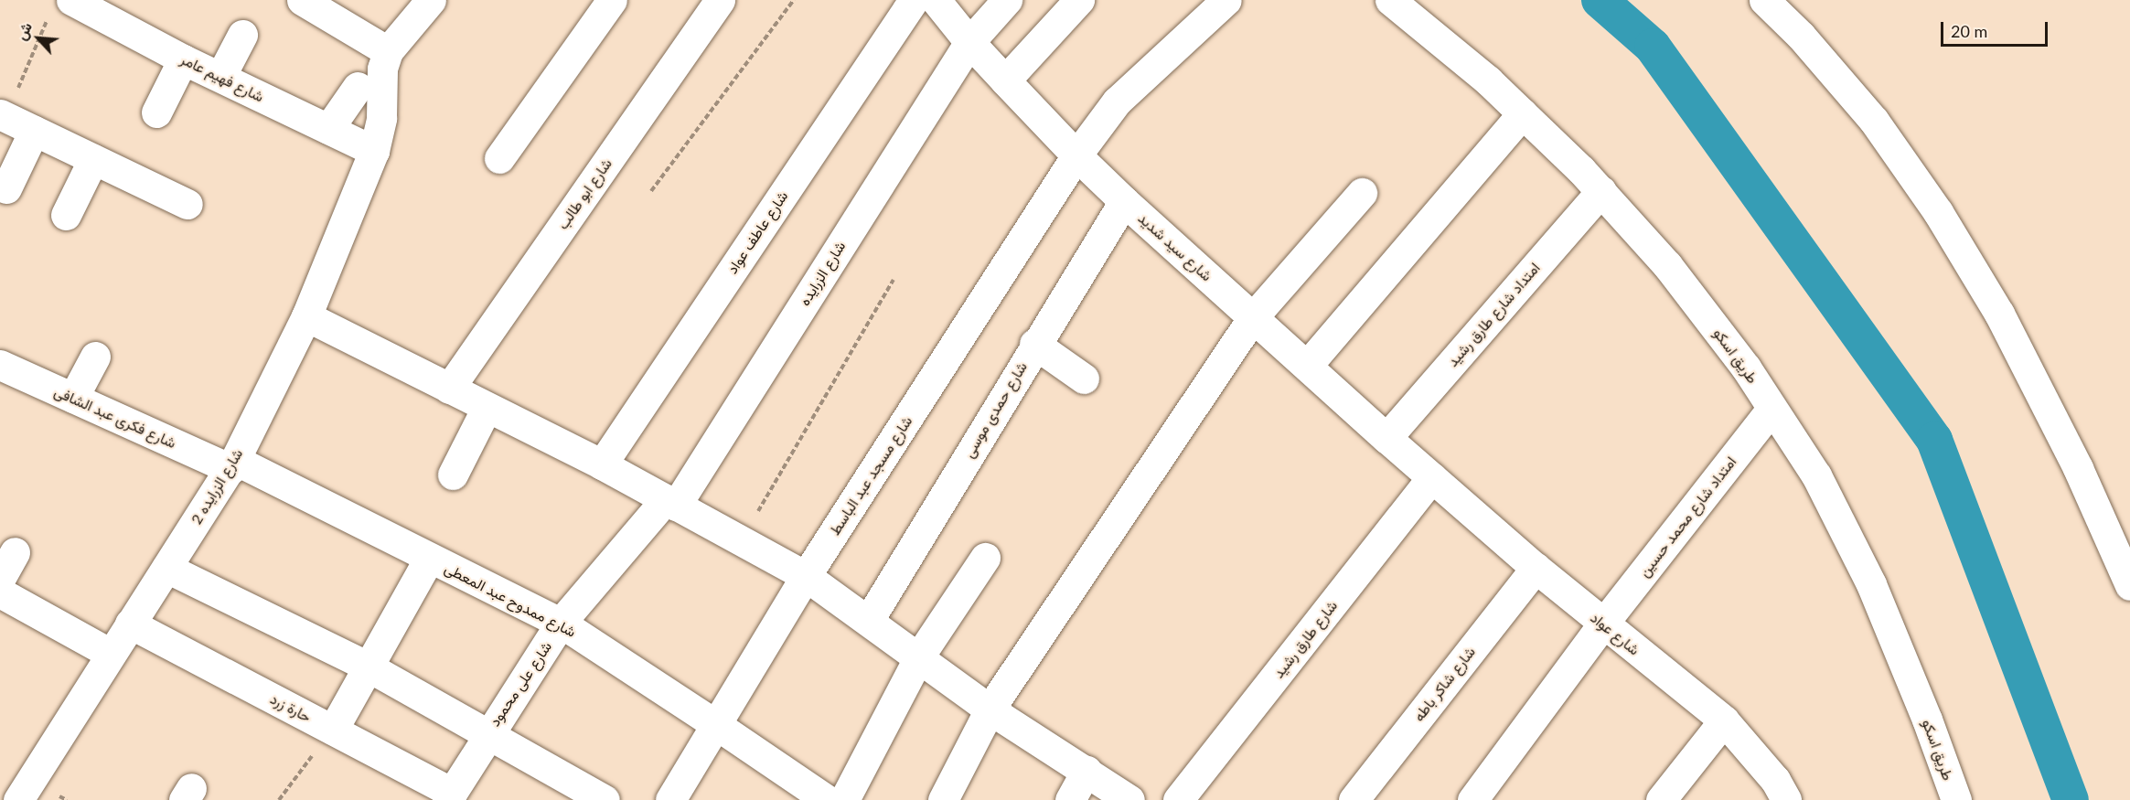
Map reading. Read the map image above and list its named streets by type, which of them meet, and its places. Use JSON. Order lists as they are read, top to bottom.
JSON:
{
  "streets": {
    "street": [
      "شارع فهيم عامر",
      "شارع ابو طالب",
      "شارع عاطف عواد",
      "شارع سيد شديد",
      "شارع الزرايده",
      "امتداد شارع طارق رشيد",
      "طريق اسكو",
      "شارع حمدى موسى",
      "شارع فكرى عبد الشافى",
      "شارع مسجد عبد الباسط",
      "شارع الزرايده 2",
      "امتداد شارع محمد حسين",
      "شارع ممدوح عبد المعطى",
      "شارع عواد",
      "شارع طارق رشيد",
      "شارع على محمود",
      "شارع شاكر باطه",
      "حارة زرد"
    ]
  },
  "crossings": [
    ["شارع فهيم عامر", "شارع الزرايده 2"],
    ["شارع سيد شديد", "شارع الزرايده"],
    ["شارع سيد شديد", "امتداد شارع طارق رشيد"],
    ["شارع سيد شديد", "شارع حمدى موسى"],
    ["شارع سيد شديد", "شارع مسجد عبد الباسط"],
    ["شارع سيد شديد", "شارع عواد"],
    ["شارع سيد شديد", "شارع طارق رشيد"],
    ["شارع الزرايده", "شارع على محمود"],
    ["امتداد شارع طارق رشيد", "طريق اسكو"],
    ["طريق اسكو", "امتداد شارع محمد حسين"],
    ["شارع فكرى عبد الشافى", "شارع الزرايده 2"],
    ["شارع فكرى عبد الشافى", "شارع ممدوح عبد المعطى"],
    ["شارع مسجد عبد الباسط", "شارع ممدوح عبد المعطى"],
    ["شارع الزرايده 2", "شارع ممدوح عبد المعطى"],
    ["شارع الزرايده 2", "حارة زرد"],
    ["امتداد شارع محمد حسين", "شارع عواد"],
    ["شارع ممدوح عبد المعطى", "شارع على محمود"],
    ["شارع عواد", "شارع طارق رشيد"],
    ["شارع عواد", "شارع شاكر باطه"],
    ["شارع على محمود", "حارة زرد"]
  ],
  "scale_bar": "20 m",
  "north": "top left"
}
